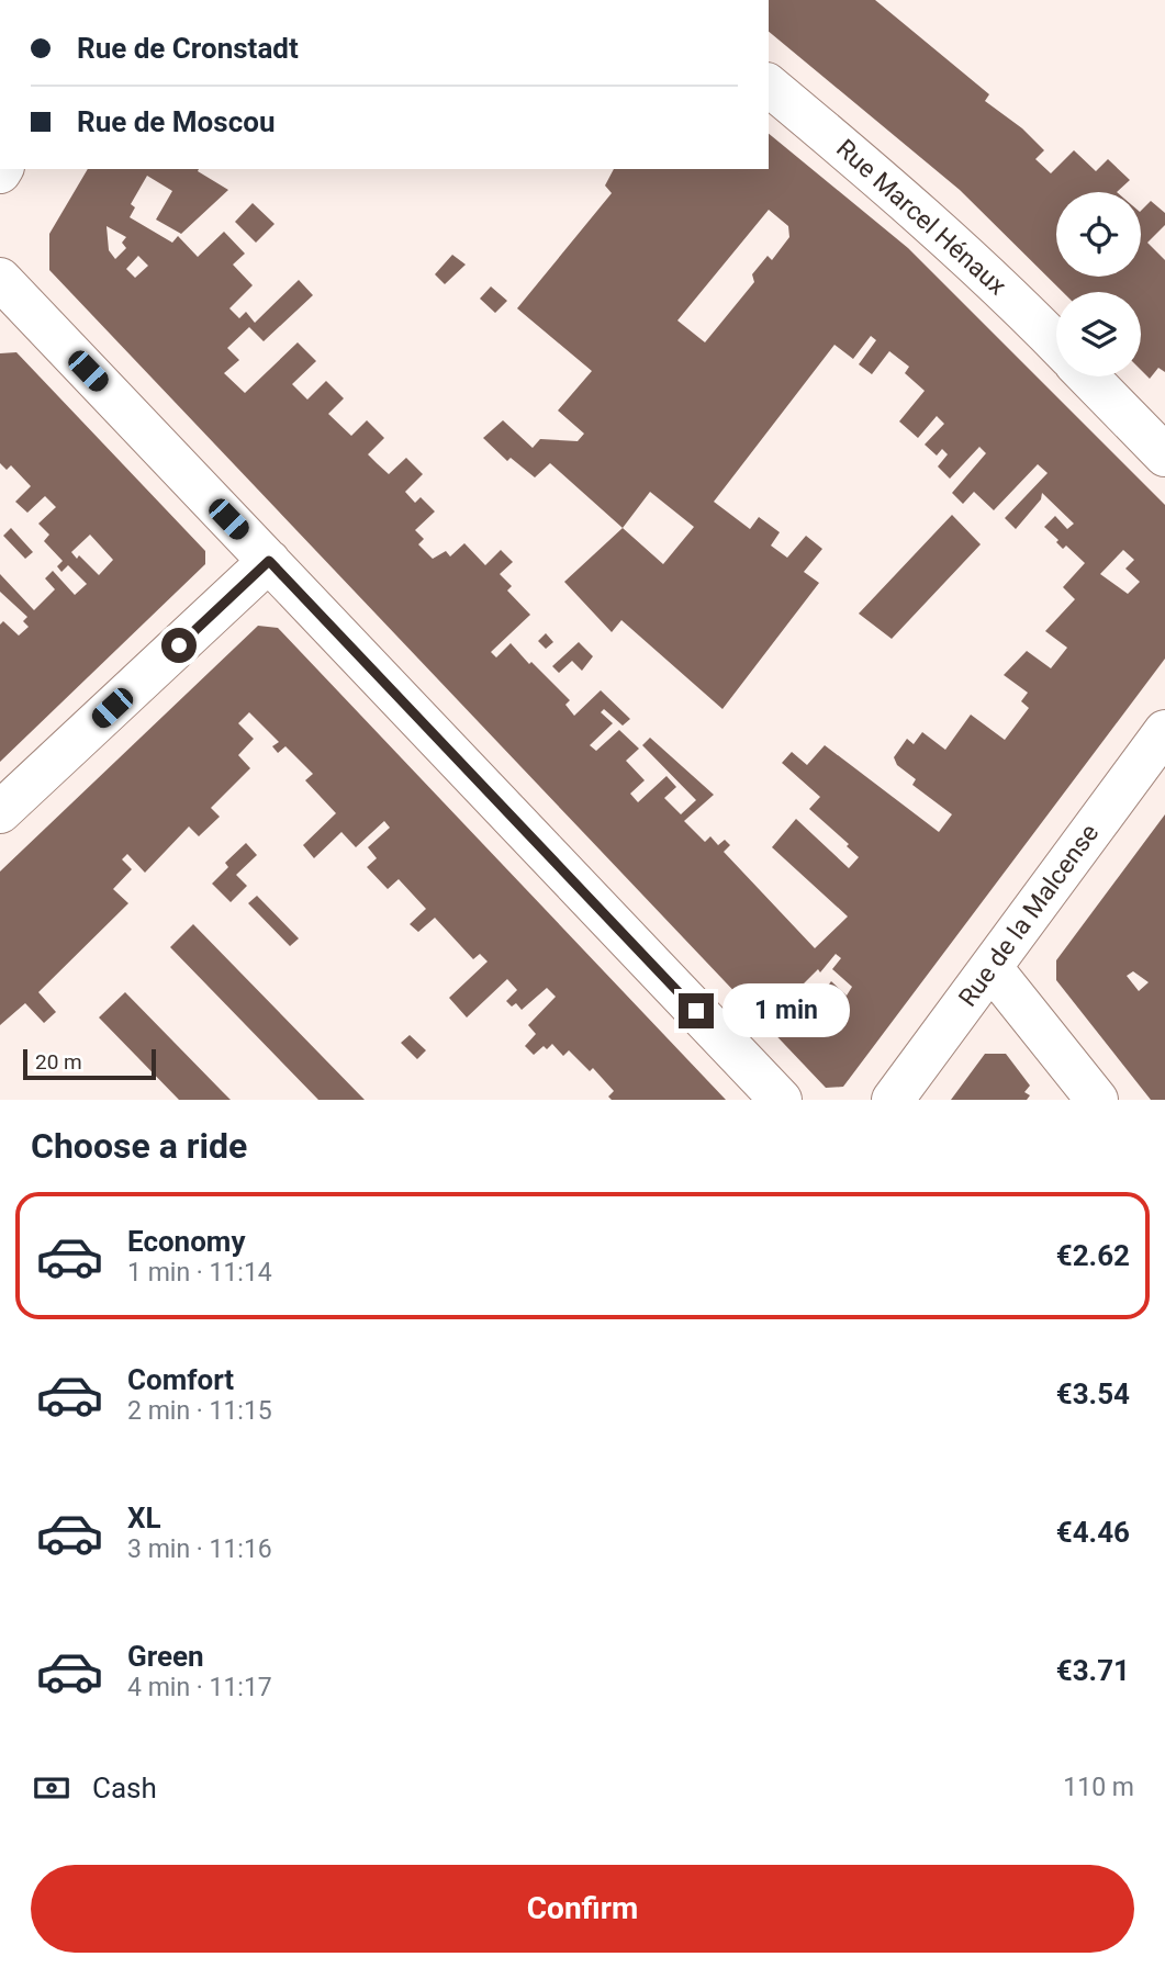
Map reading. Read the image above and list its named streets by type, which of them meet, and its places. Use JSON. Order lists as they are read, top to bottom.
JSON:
{
  "streets": {
    "street": ["Rue Marcel Hénaux", "Rue de la Malcense"]
  },
  "scale_bar": "20 m",
  "page": {
    "banner": ["Rue de Cronstadt", "Rue de Moscou"],
    "bubble": "1 min",
    "scale": "20 m",
    "heading": "Choose a ride",
    "list": [
      {
        "name": "Economy",
        "note": "1 min · 11:14",
        "value": "€2.62"
      },
      {
        "name": "Comfort",
        "note": "2 min · 11:15",
        "value": "€3.54"
      },
      {
        "name": "XL",
        "note": "3 min · 11:16",
        "value": "€4.46"
      },
      {
        "name": "Green",
        "note": "4 min · 11:17",
        "value": "€3.71"
      }
    ],
    "pay": ["Cash", "110 m"],
    "buttons": "Confirm"
  }
}
